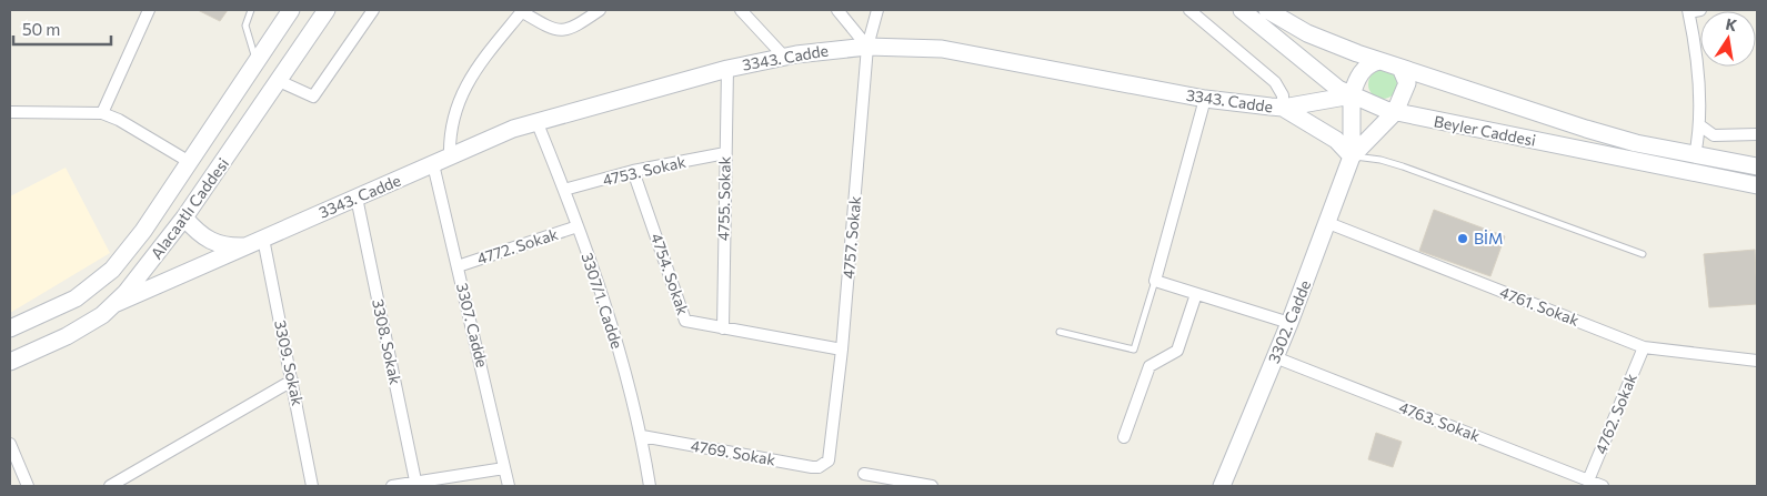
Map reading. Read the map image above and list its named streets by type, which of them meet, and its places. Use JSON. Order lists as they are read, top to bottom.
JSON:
{
  "streets": {
    "main road": [
      "3343. Cadde",
      "Beyler Caddesi",
      "Alacaatlı Caddesi",
      "3302. Cadde"
    ],
    "street": [
      "4753. Sokak",
      "4755. Sokak",
      "4757. Sokak",
      "4772. Sokak",
      "4754. Sokak",
      "3307/1. Cadde",
      "4761. Sokak",
      "3307. Cadde",
      "3308. Sokak",
      "3309. Sokak",
      "4762. Sokak",
      "4763. Sokak",
      "4769. Sokak"
    ]
  },
  "crossings": [
    ["3343. Cadde", "Beyler Caddesi"],
    ["3343. Cadde", "4755. Sokak"],
    ["3343. Cadde", "Alacaatlı Caddesi"],
    ["3343. Cadde", "4757. Sokak"],
    ["3343. Cadde", "3307/1. Cadde"],
    ["3343. Cadde", "3302. Cadde"],
    ["3343. Cadde", "3307. Cadde"],
    ["3343. Cadde", "3308. Sokak"],
    ["3343. Cadde", "3309. Sokak"],
    ["Beyler Caddesi", "3302. Cadde"],
    ["4753. Sokak", "4755. Sokak"],
    ["4753. Sokak", "4754. Sokak"],
    ["4753. Sokak", "3307/1. Cadde"],
    ["4755. Sokak", "4754. Sokak"],
    ["4757. Sokak", "4754. Sokak"],
    ["4757. Sokak", "4769. Sokak"],
    ["4772. Sokak", "3307/1. Cadde"],
    ["4772. Sokak", "3307. Cadde"],
    ["3307/1. Cadde", "4769. Sokak"],
    ["4761. Sokak", "3302. Cadde"],
    ["4761. Sokak", "4762. Sokak"],
    ["3302. Cadde", "4763. Sokak"],
    ["4762. Sokak", "4763. Sokak"]
  ],
  "places": ["BİM"],
  "scale_bar": "50 m",
  "north": "top"
}
